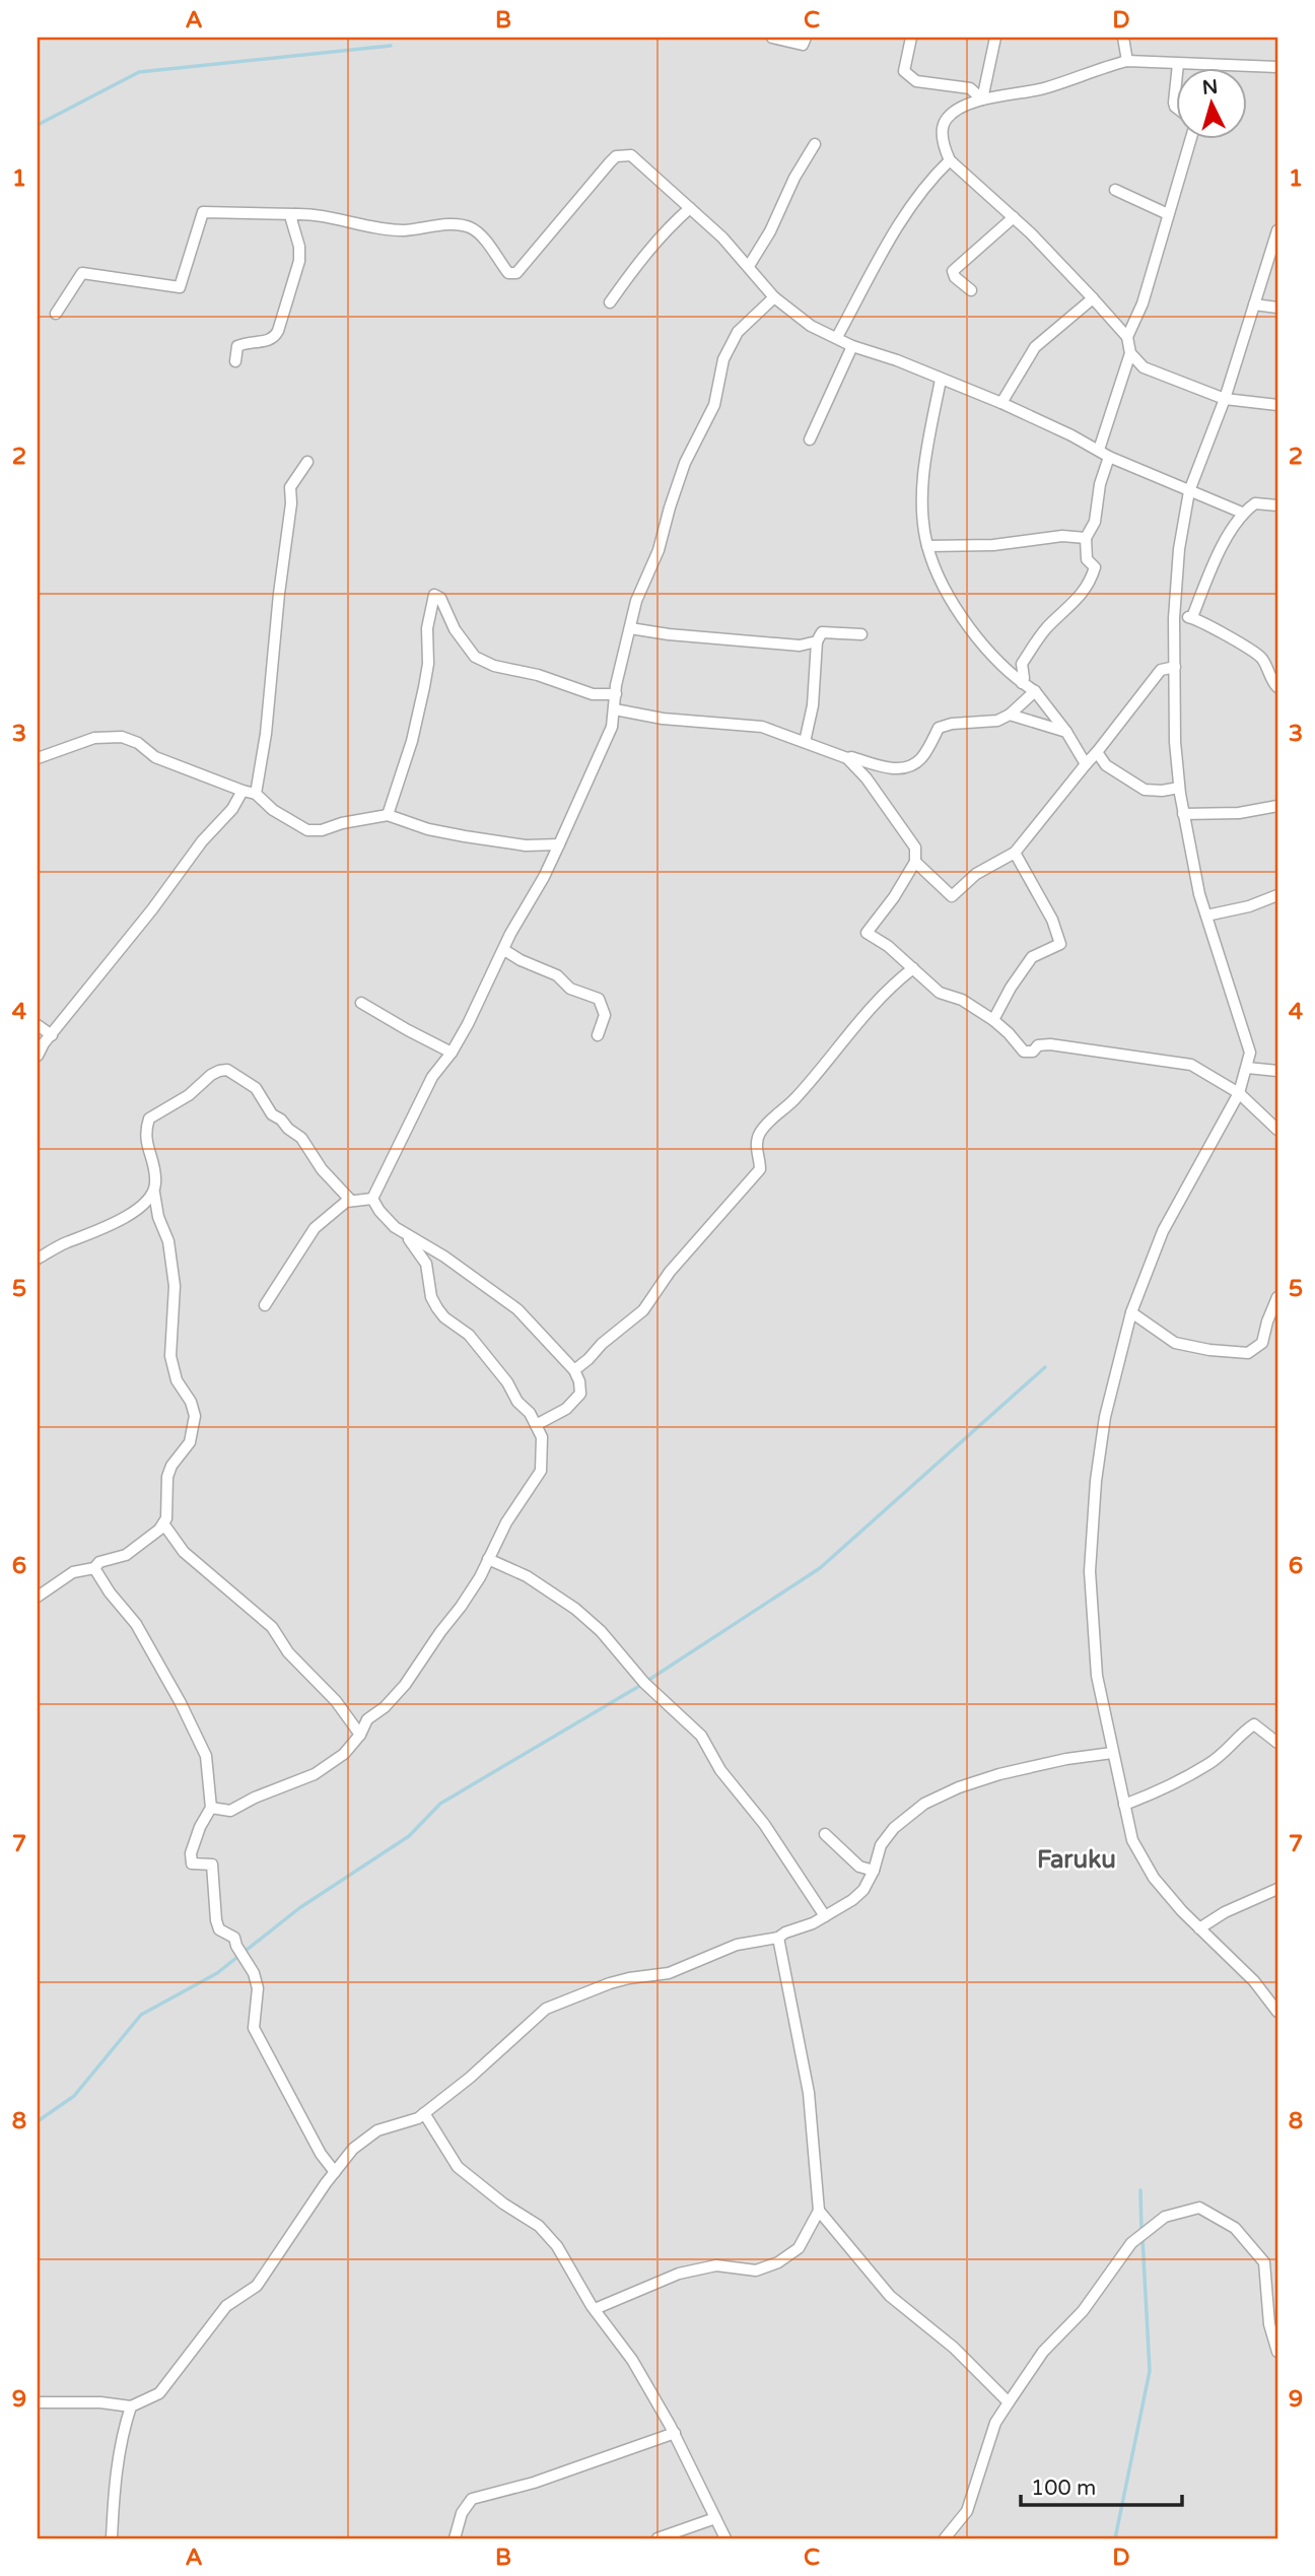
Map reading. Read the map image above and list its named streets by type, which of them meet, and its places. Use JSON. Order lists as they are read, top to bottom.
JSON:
{
  "districts": ["Faruku"],
  "scale_bar": "100 m",
  "north": "top",
  "grid": {
    "columns": [
      "A",
      "B",
      "C",
      "D"
    ],
    "rows": [
      "1",
      "2",
      "3",
      "4",
      "5",
      "6",
      "7",
      "8",
      "9"
    ]
  }
}
